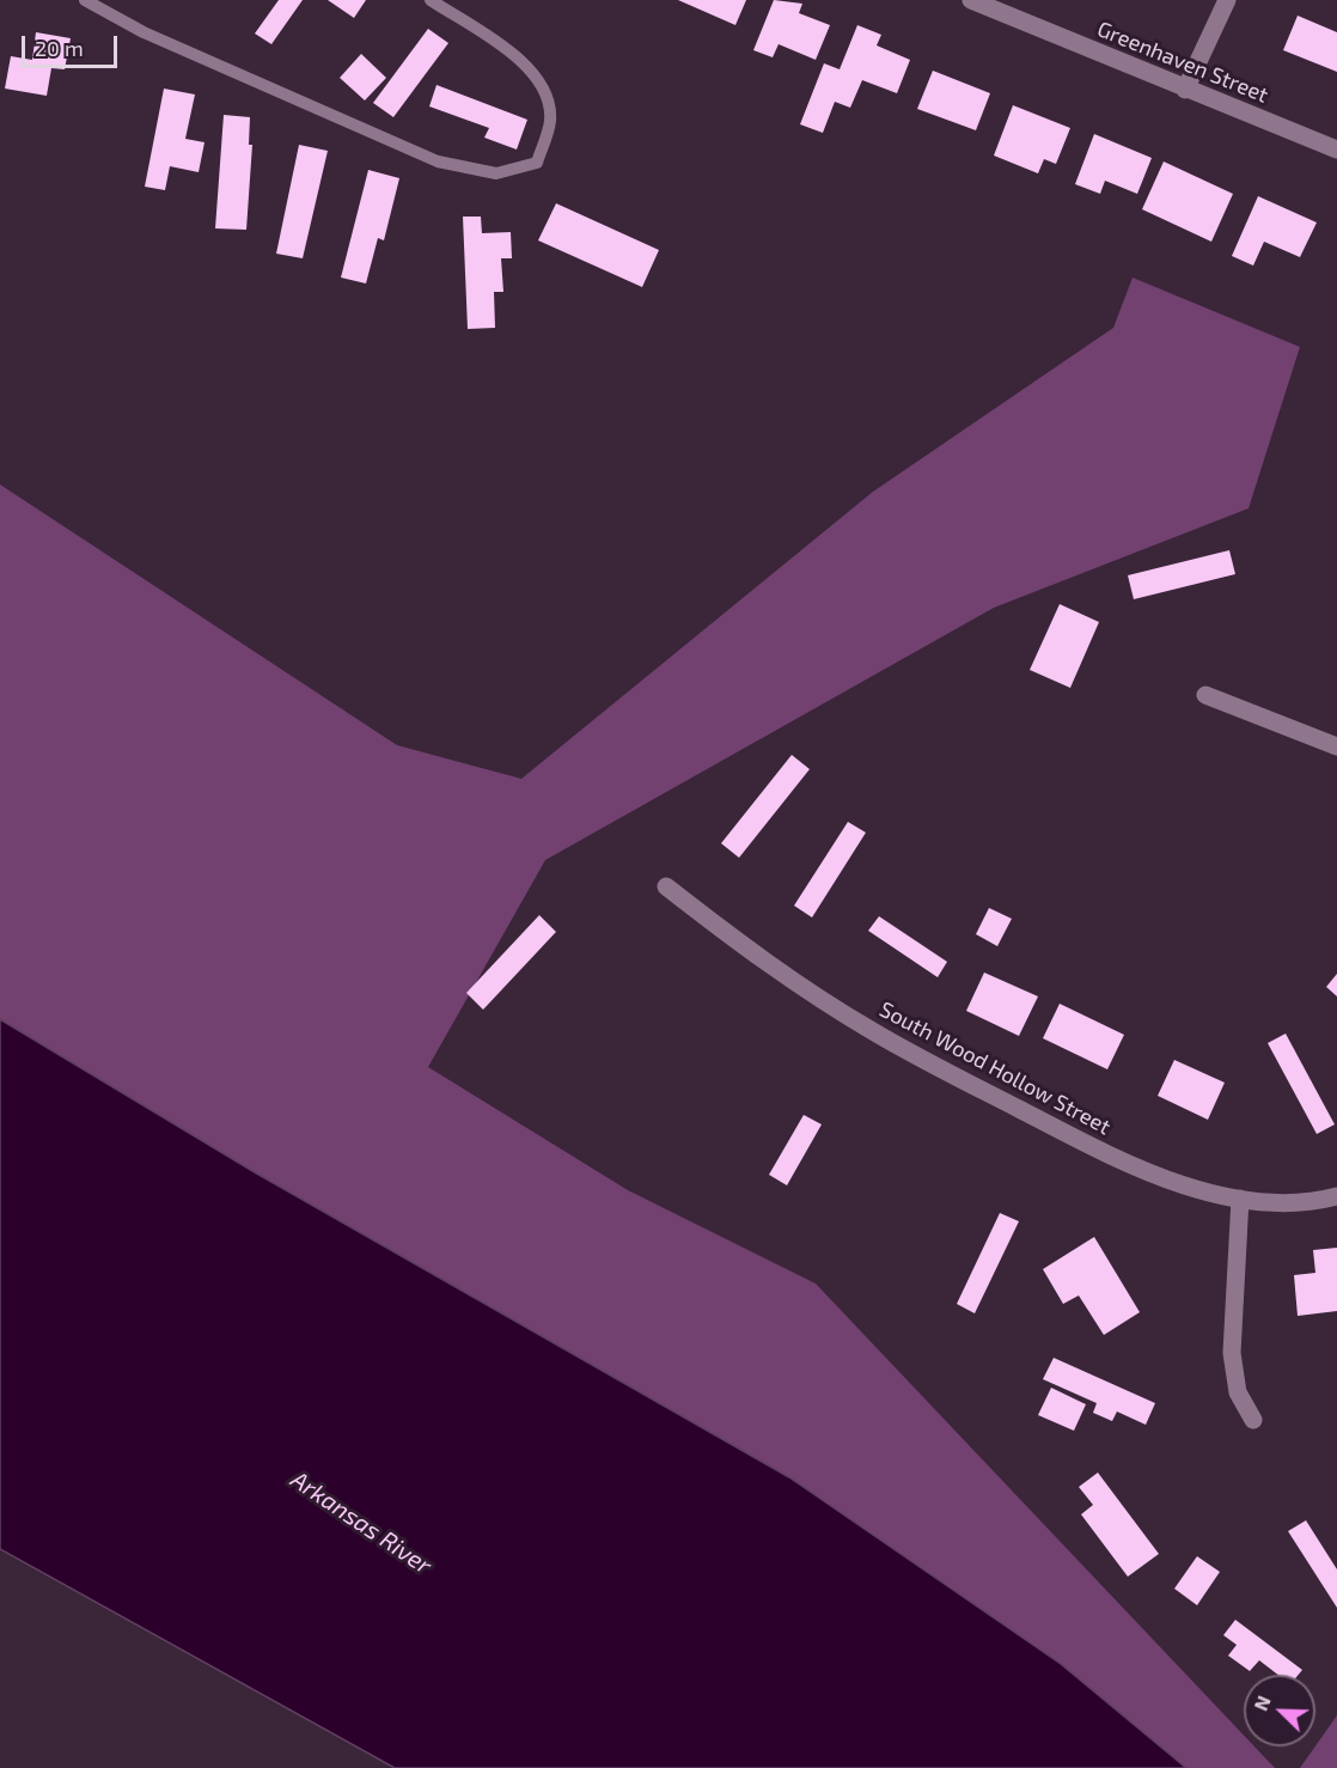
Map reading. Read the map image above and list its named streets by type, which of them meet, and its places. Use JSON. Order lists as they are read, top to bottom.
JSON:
{
  "streets": {
    "street": ["Greenhaven Street", "South Wood Hollow Street"]
  },
  "water": ["Arkansas River"],
  "scale_bar": "20 m",
  "north": "top left"
}
